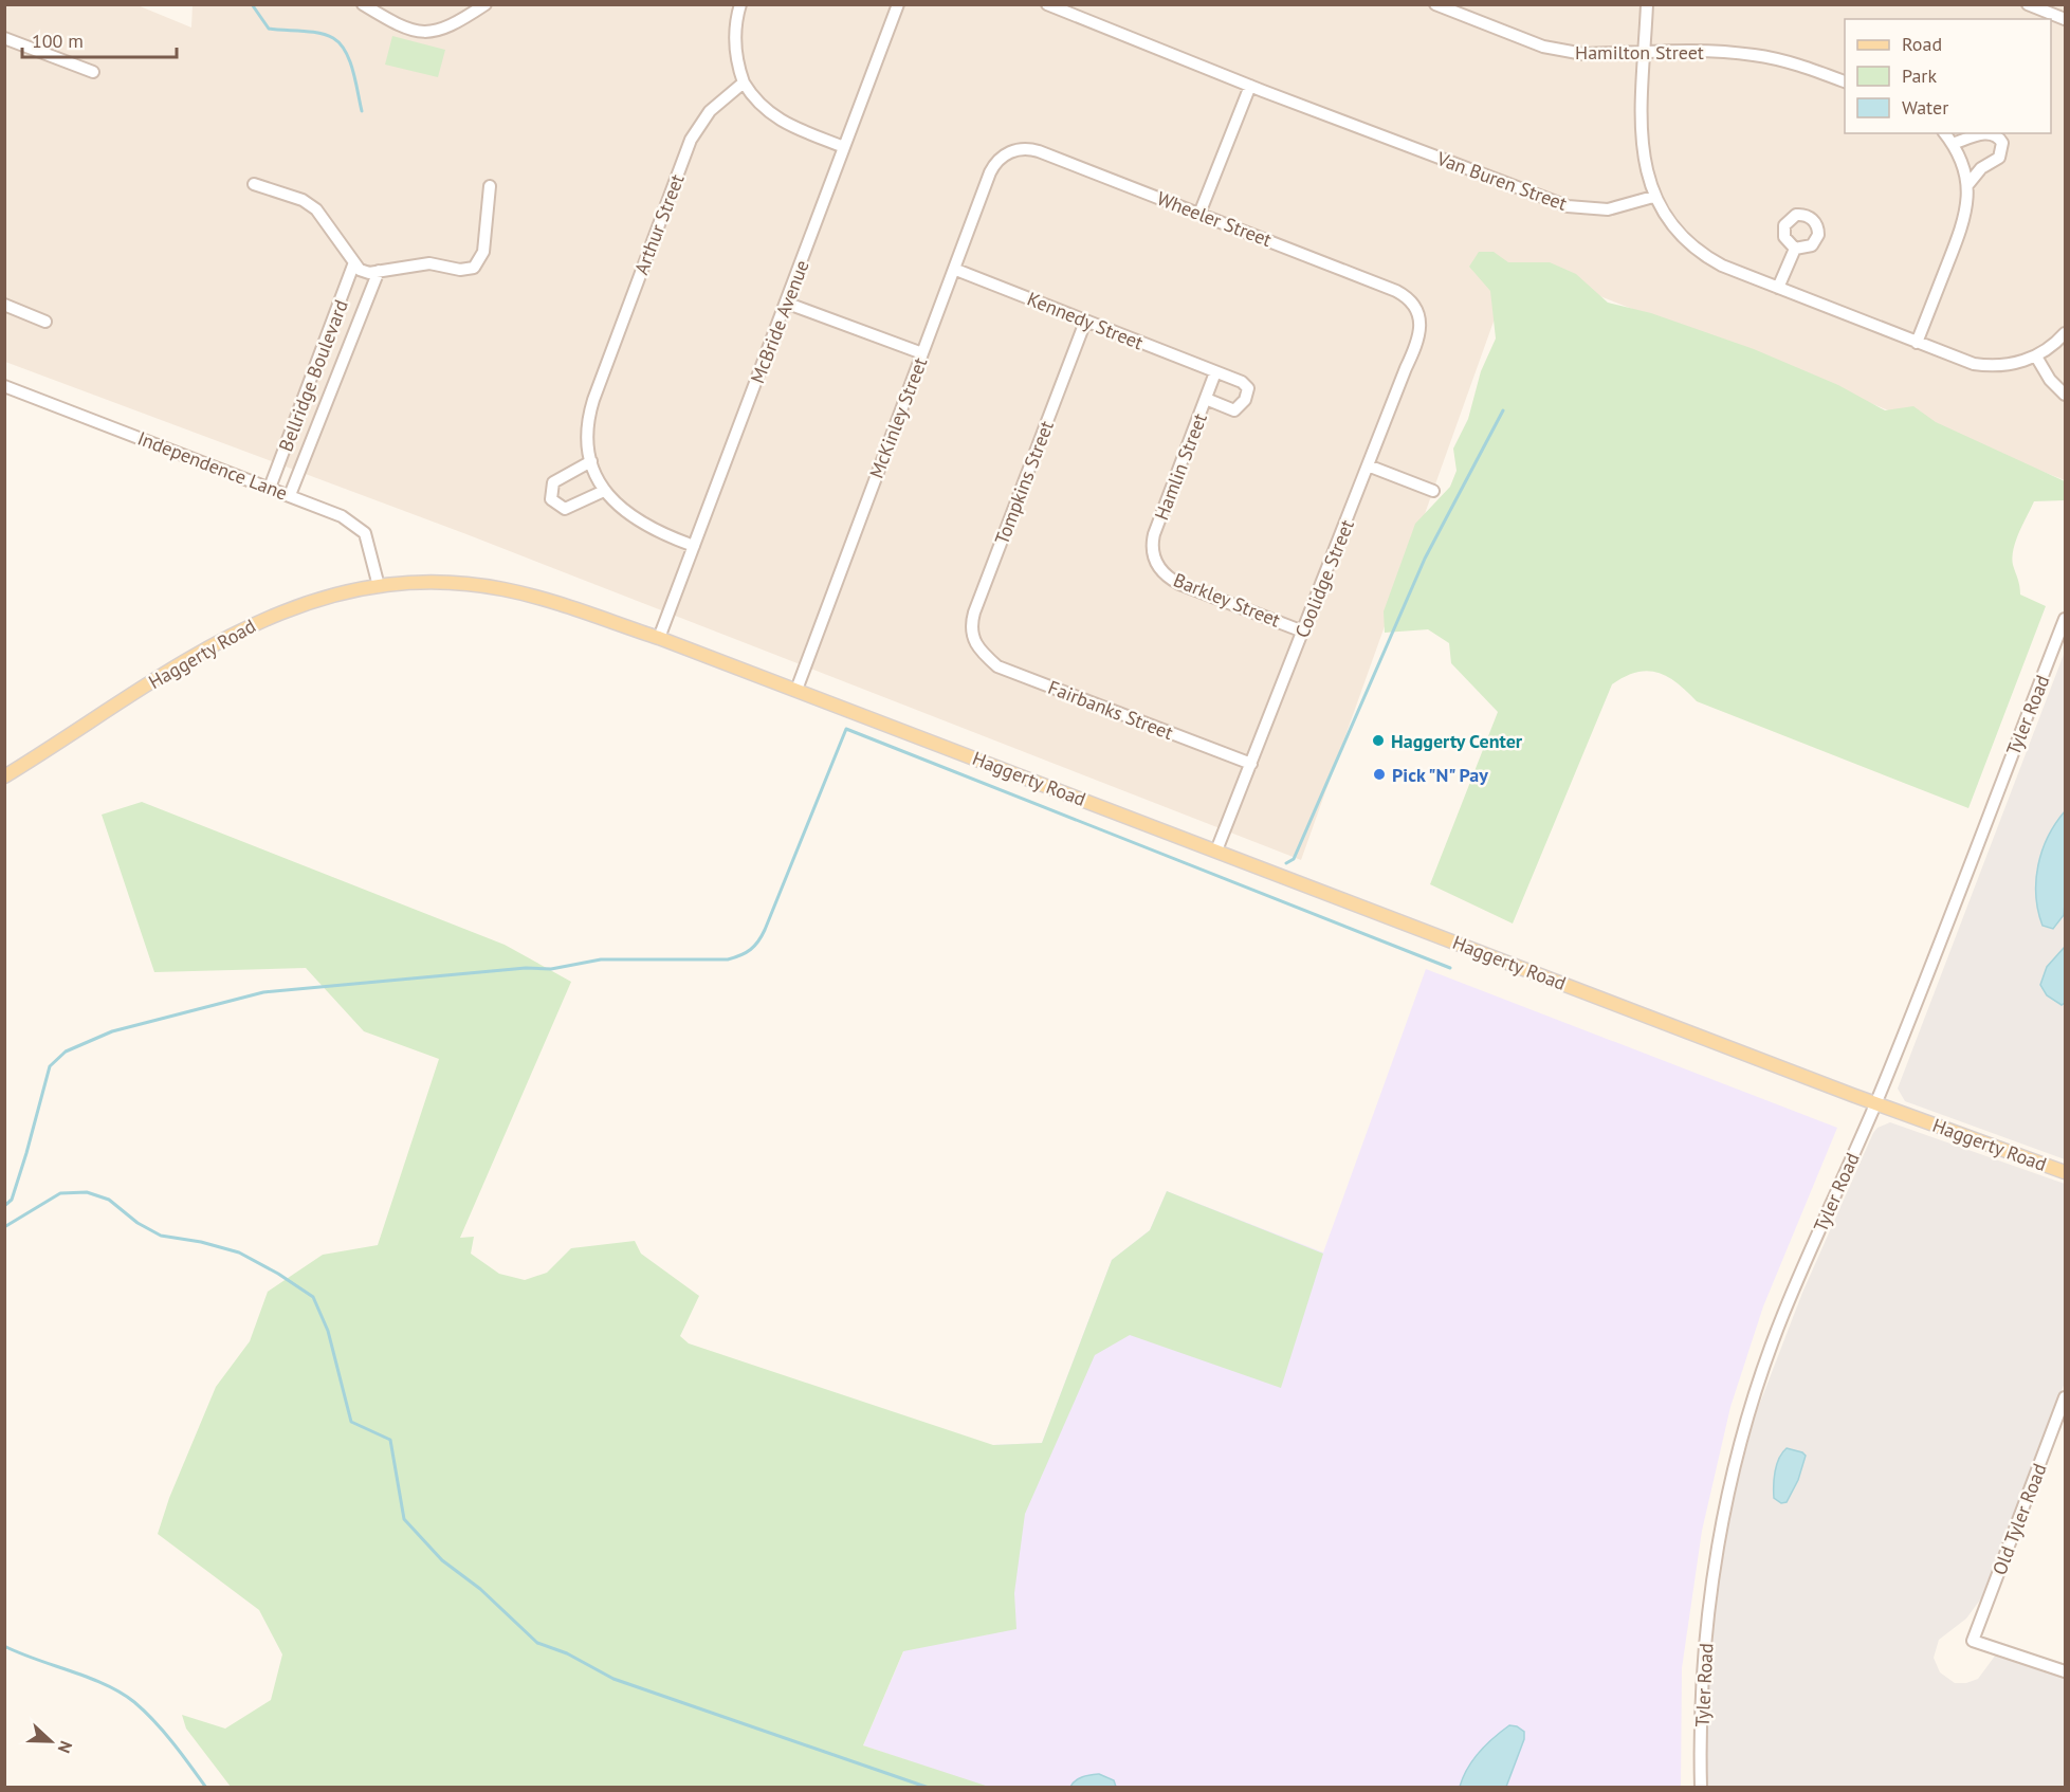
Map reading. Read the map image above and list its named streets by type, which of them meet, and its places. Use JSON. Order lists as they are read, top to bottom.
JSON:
{
  "streets": {
    "main road": ["Haggerty Road"],
    "street": [
      "Hamilton Street",
      "Van Buren Street",
      "Wheeler Street",
      "Arthur Street",
      "Kennedy Street",
      "McBride Avenue",
      "Bellridge Boulevard",
      "McKinley Street",
      "Independence Lane",
      "Hamlin Street",
      "Tompkins Street",
      "Coolidge Street",
      "Barkley Street",
      "Fairbanks Street",
      "Tyler Road",
      "Old Tyler Road"
    ]
  },
  "crossings": [
    ["Wheeler Street", "McKinley Street"],
    ["Wheeler Street", "Coolidge Street"],
    ["Arthur Street", "McBride Avenue"],
    ["Kennedy Street", "McKinley Street"],
    ["Kennedy Street", "Hamlin Street"],
    ["Kennedy Street", "Tompkins Street"],
    ["McBride Avenue", "Haggerty Road"],
    ["Bellridge Boulevard", "Independence Lane"],
    ["McKinley Street", "Haggerty Road"],
    ["Independence Lane", "Haggerty Road"],
    ["Hamlin Street", "Barkley Street"],
    ["Tompkins Street", "Fairbanks Street"],
    ["Coolidge Street", "Barkley Street"],
    ["Coolidge Street", "Haggerty Road"],
    ["Coolidge Street", "Fairbanks Street"],
    ["Haggerty Road", "Tyler Road"]
  ],
  "places": ["Haggerty Center", "Pick \"N\" Pay"],
  "legend": ["Road", "Park", "Water"],
  "scale_bar": "100 m",
  "north": "right"
}
